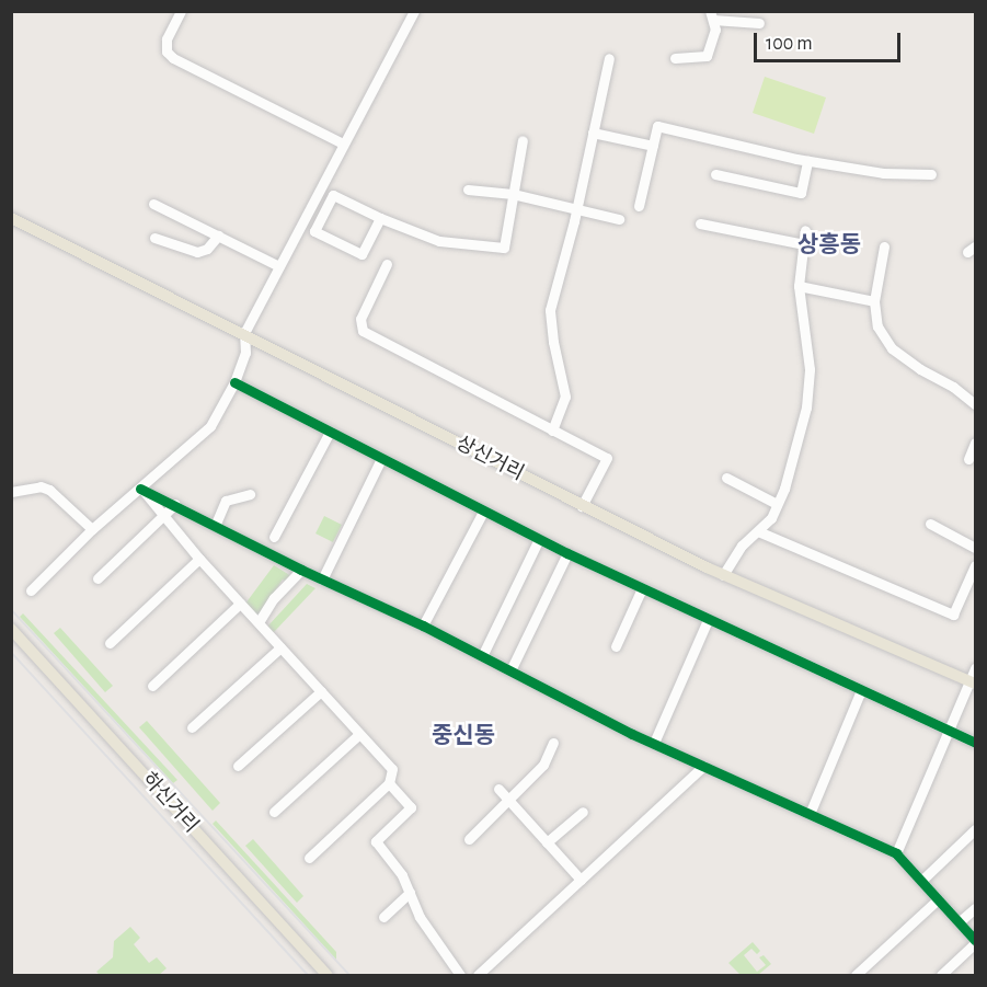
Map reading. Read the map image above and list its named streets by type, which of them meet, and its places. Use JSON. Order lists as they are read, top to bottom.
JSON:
{
  "streets": {
    "main road": ["상신거리", "하신거리"]
  },
  "districts": ["상흥동", "중신동"],
  "scale_bar": "100 m"
}
